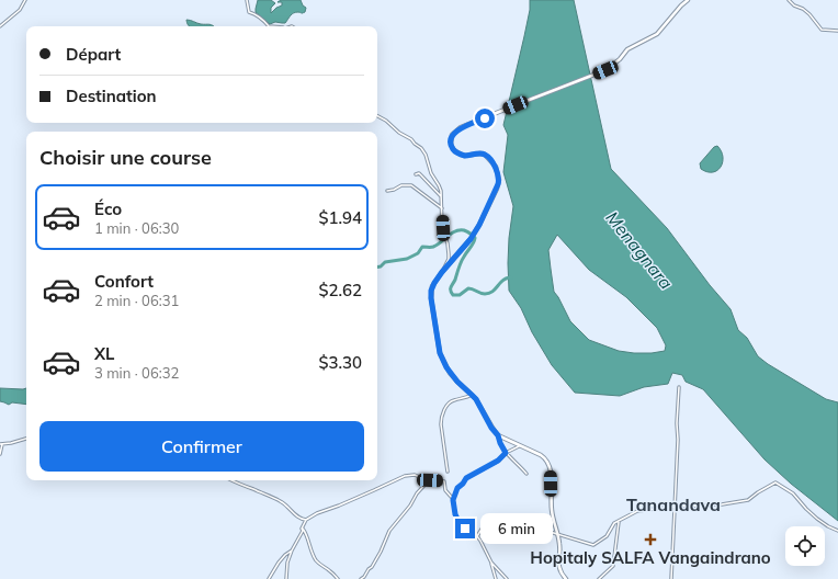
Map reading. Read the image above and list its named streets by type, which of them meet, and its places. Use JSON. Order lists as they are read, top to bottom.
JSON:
{
  "districts": ["Tanandava"],
  "water": ["Menagnara"],
  "places": {
    "health": ["Hopitaly SALFA Vangaindrano"]
  },
  "page": {
    "banner": ["Départ", "Destination"],
    "heading": "Choisir une course",
    "list": [
      {
        "name": "Éco",
        "note": "1 min · 06:30",
        "value": "$1.94"
      },
      {
        "name": "Confort",
        "note": "2 min · 06:31",
        "value": "$2.62"
      },
      {
        "name": "XL",
        "note": "3 min · 06:32",
        "value": "$3.30"
      }
    ],
    "buttons": "Confirmer",
    "bubble": "6 min"
  }
}
